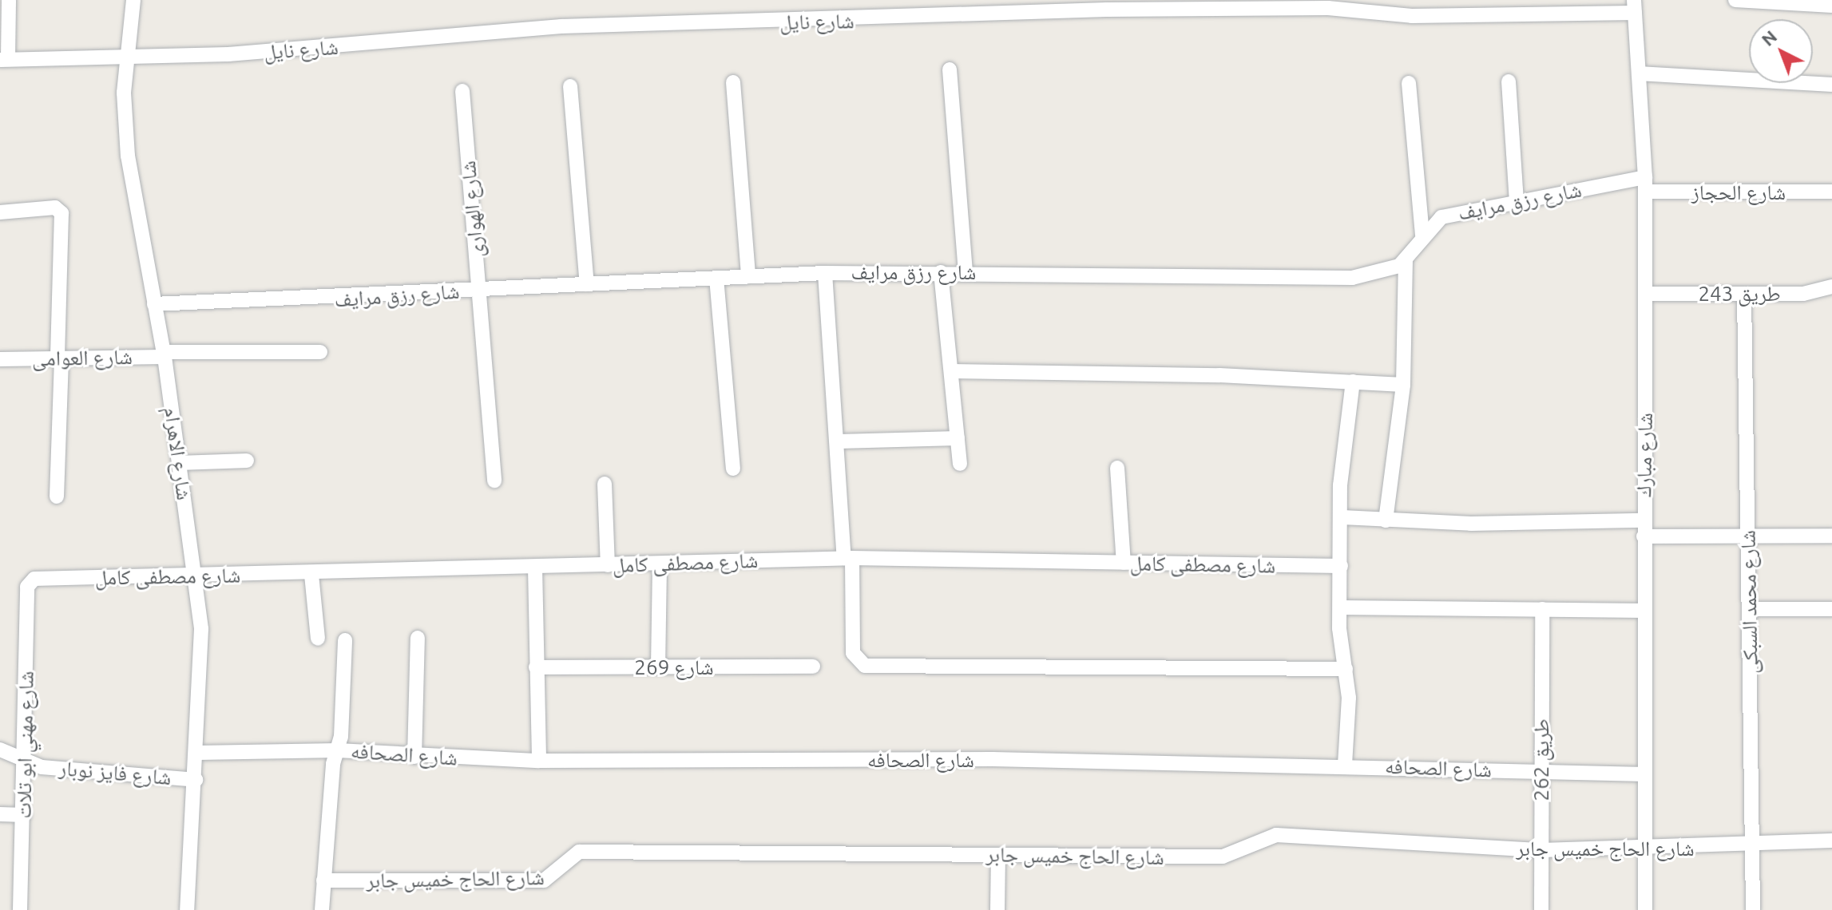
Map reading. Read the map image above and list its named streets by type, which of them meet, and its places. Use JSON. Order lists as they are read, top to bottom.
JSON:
{
  "streets": {
    "street": [
      "شارع نايل",
      "شارع الحجاز",
      "شارع رزق مرايف",
      "شارع الهوارى",
      "طريق 243",
      "شارع العوامى",
      "شارع الاهرام",
      "شارع مبارك",
      "شارع مصطفى كامل",
      "شارع محمد السبكى",
      "شارع 269",
      "شارع مهني ابو تلات",
      "شارع الصحافه",
      "طريق 262",
      "شارع فايز نوبار",
      "شارع الحاج خميس جابر"
    ]
  },
  "crossings": [
    ["شارع نايل", "شارع الاهرام"],
    ["شارع نايل", "شارع مبارك"],
    ["شارع الحجاز", "شارع رزق مرايف"],
    ["شارع الحجاز", "شارع مبارك"],
    ["شارع رزق مرايف", "شارع الهوارى"],
    ["شارع رزق مرايف", "شارع الاهرام"],
    ["شارع رزق مرايف", "شارع مبارك"],
    ["طريق 243", "شارع مبارك"],
    ["طريق 243", "شارع محمد السبكى"],
    ["شارع العوامى", "شارع الاهرام"],
    ["شارع الاهرام", "شارع مصطفى كامل"],
    ["شارع الاهرام", "شارع الصحافه"],
    ["شارع الاهرام", "شارع فايز نوبار"],
    ["شارع مبارك", "شارع الصحافه"],
    ["شارع مبارك", "شارع الحاج خميس جابر"],
    ["شارع مصطفى كامل", "شارع مهني ابو تلات"],
    ["شارع محمد السبكى", "شارع الحاج خميس جابر"],
    ["شارع مهني ابو تلات", "شارع فايز نوبار"],
    ["شارع الصحافه", "طريق 262"],
    ["طريق 262", "شارع الحاج خميس جابر"]
  ],
  "north": "top left"
}
